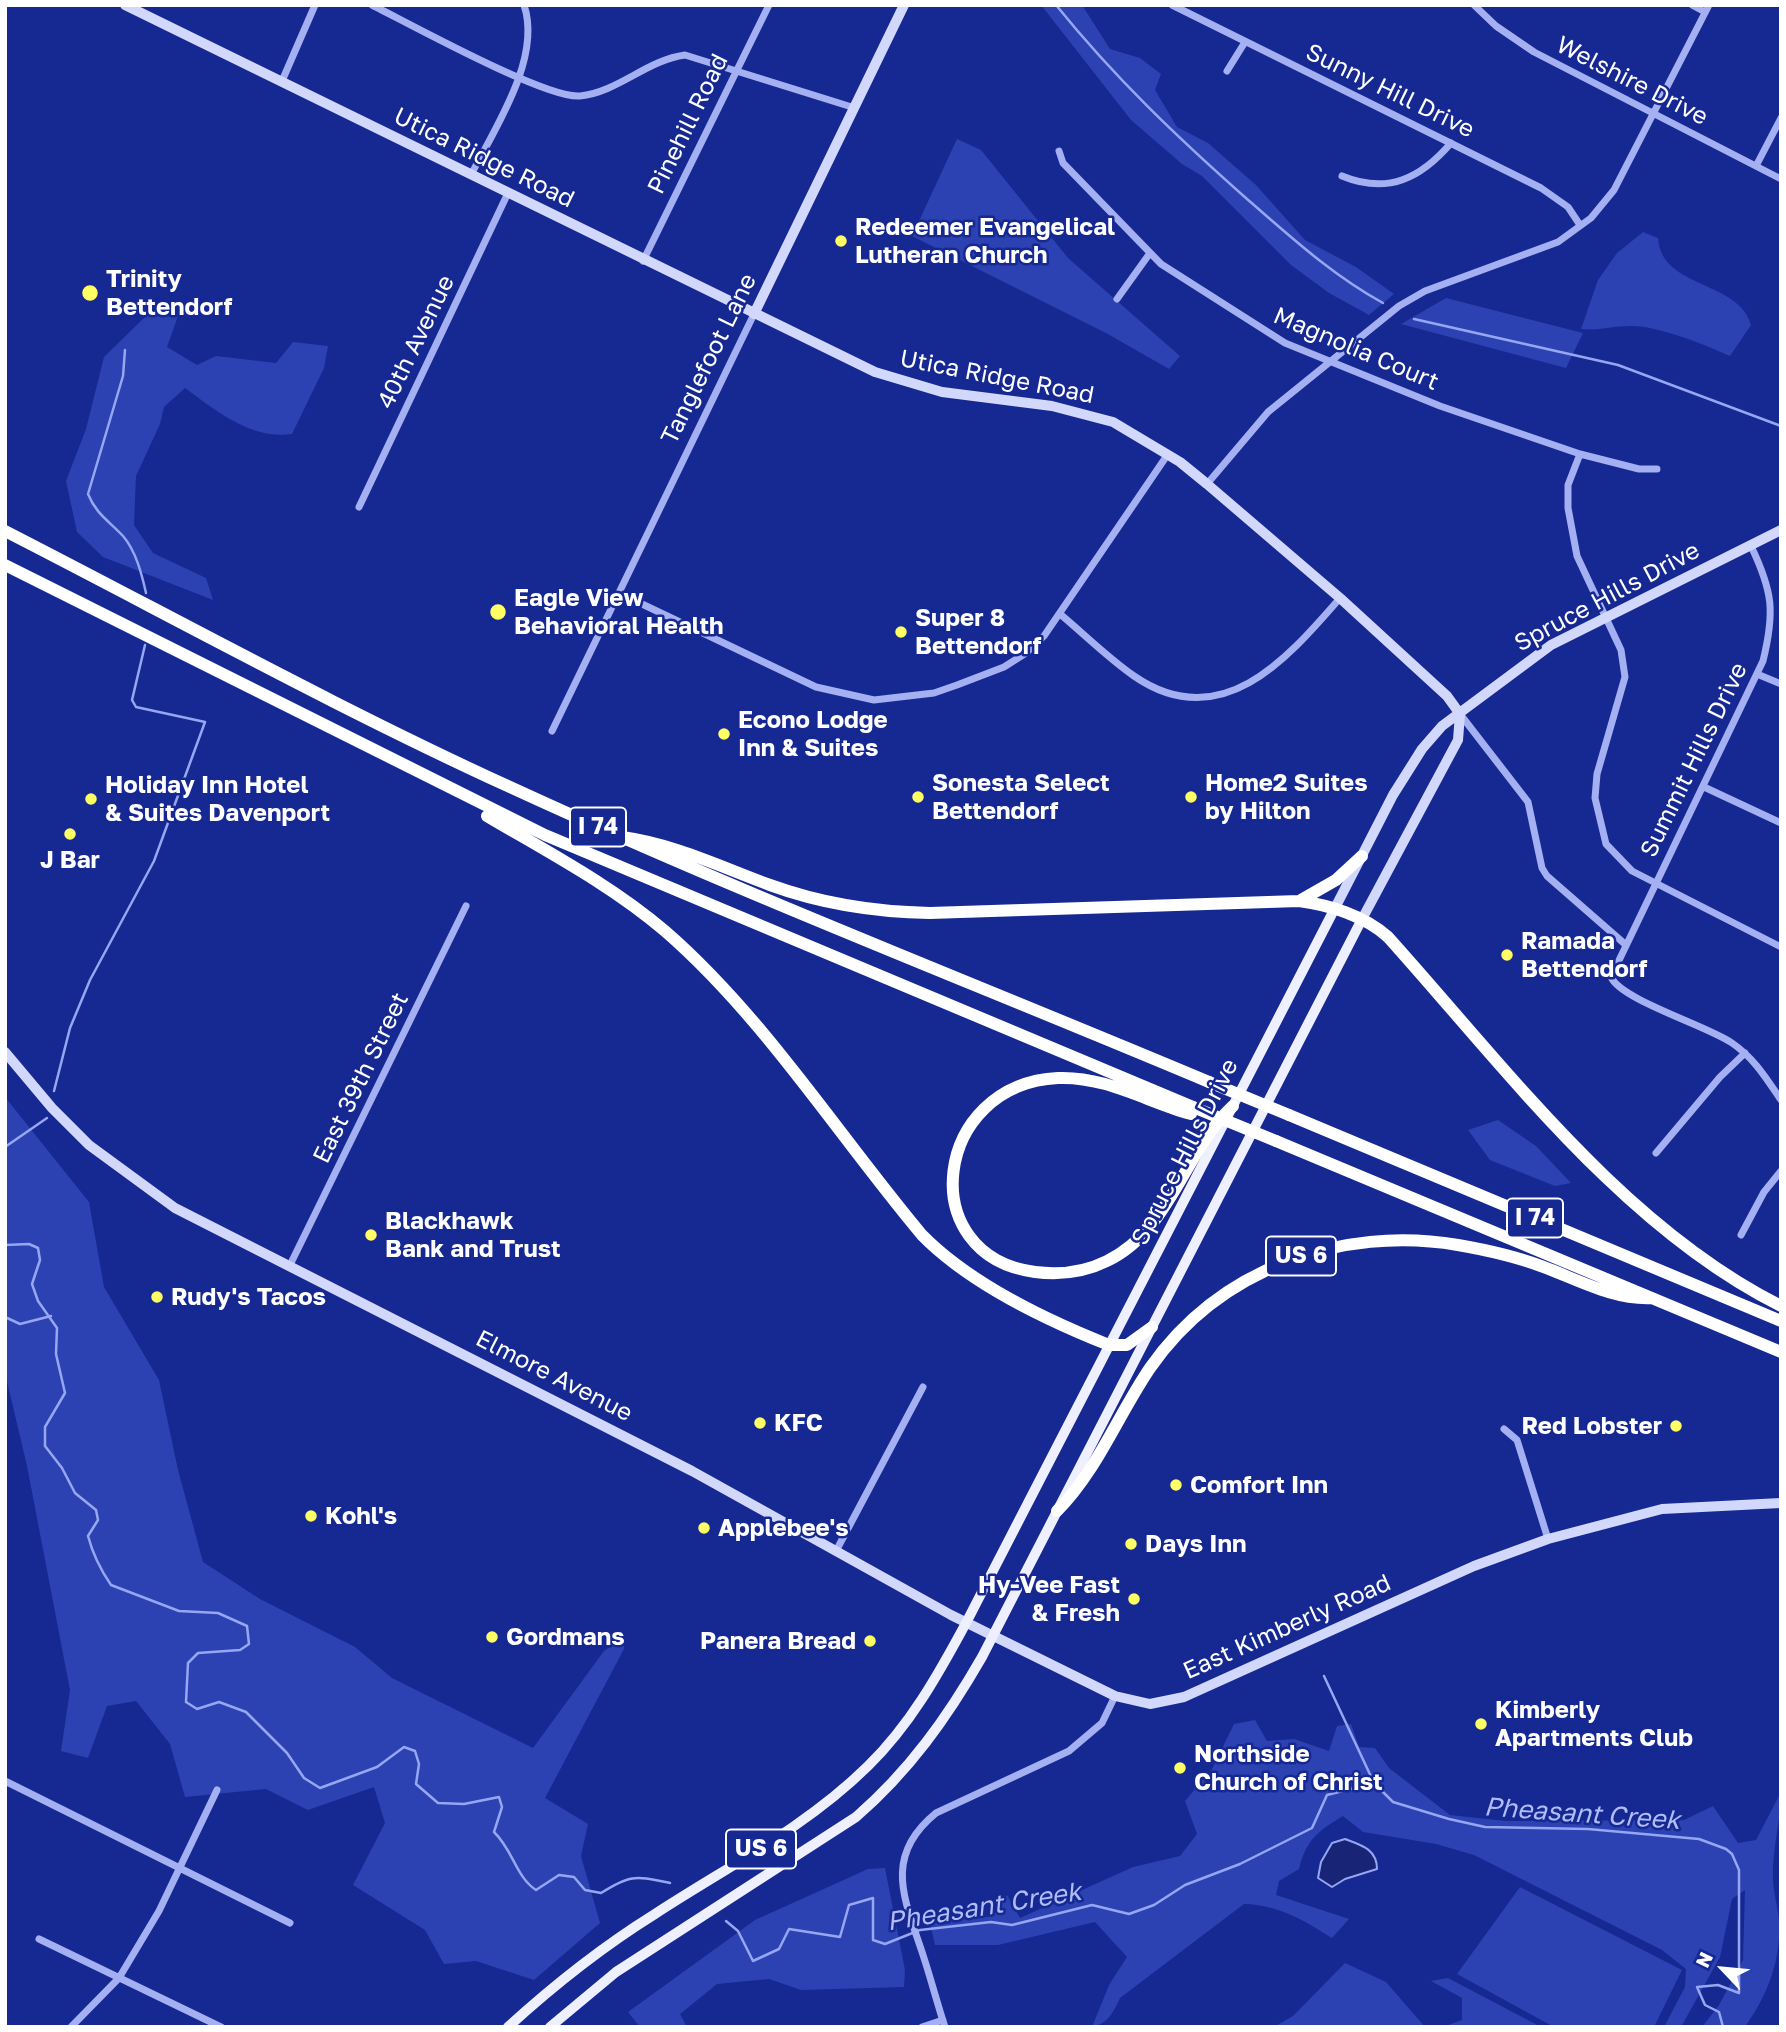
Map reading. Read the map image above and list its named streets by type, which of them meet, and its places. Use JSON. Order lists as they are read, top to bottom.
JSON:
{
  "streets": {
    "highway": ["I 74", "US 6"],
    "main road": [
      "Utica Ridge Road",
      "Tanglefoot Lane",
      "Spruce Hills Drive",
      "Elmore Avenue",
      "East Kimberly Road"
    ],
    "street": [
      "Welshire Drive",
      "Sunny Hill Drive",
      "Pinehill Road",
      "40th Avenue",
      "Magnolia Court",
      "Summit Hills Drive",
      "East 39th Street"
    ]
  },
  "crossings": [
    ["Pinehill Road", "Utica Ridge Road"],
    ["Utica Ridge Road", "40th Avenue"],
    ["Utica Ridge Road", "Tanglefoot Lane"],
    ["Utica Ridge Road", "Spruce Hills Drive"],
    ["Utica Ridge Road", "Summit Hills Drive"],
    ["Spruce Hills Drive", "Summit Hills Drive"],
    ["Spruce Hills Drive", "US 6"],
    ["Spruce Hills Drive", "Elmore Avenue"],
    ["I 74", "US 6"],
    ["East 39th Street", "Elmore Avenue"],
    ["US 6", "Elmore Avenue"],
    ["Elmore Avenue", "East Kimberly Road"]
  ],
  "water": ["Pheasant Creek"],
  "places": [
    "Redeemer Evangelical Lutheran Church",
    "Trinity Bettendorf",
    "Eagle View Behavioral Health",
    "Super 8 Bettendorf",
    "Econo Lodge Inn & Suites",
    "Sonesta Select Bettendorf",
    "Home2 Suites by Hilton",
    "Holiday Inn Hotel & Suites Davenport",
    "J Bar",
    "Ramada Bettendorf",
    "Blackhawk Bank and Trust",
    "Rudy's Tacos",
    "KFC",
    "Red Lobster",
    "Comfort Inn",
    "Kohl's",
    "Applebee's",
    "Days Inn",
    "Hy-Vee Fast & Fresh",
    "Gordmans",
    "Panera Bread",
    "Kimberly Apartments Club",
    "Northside Church of Christ"
  ],
  "north": "top left"
}
